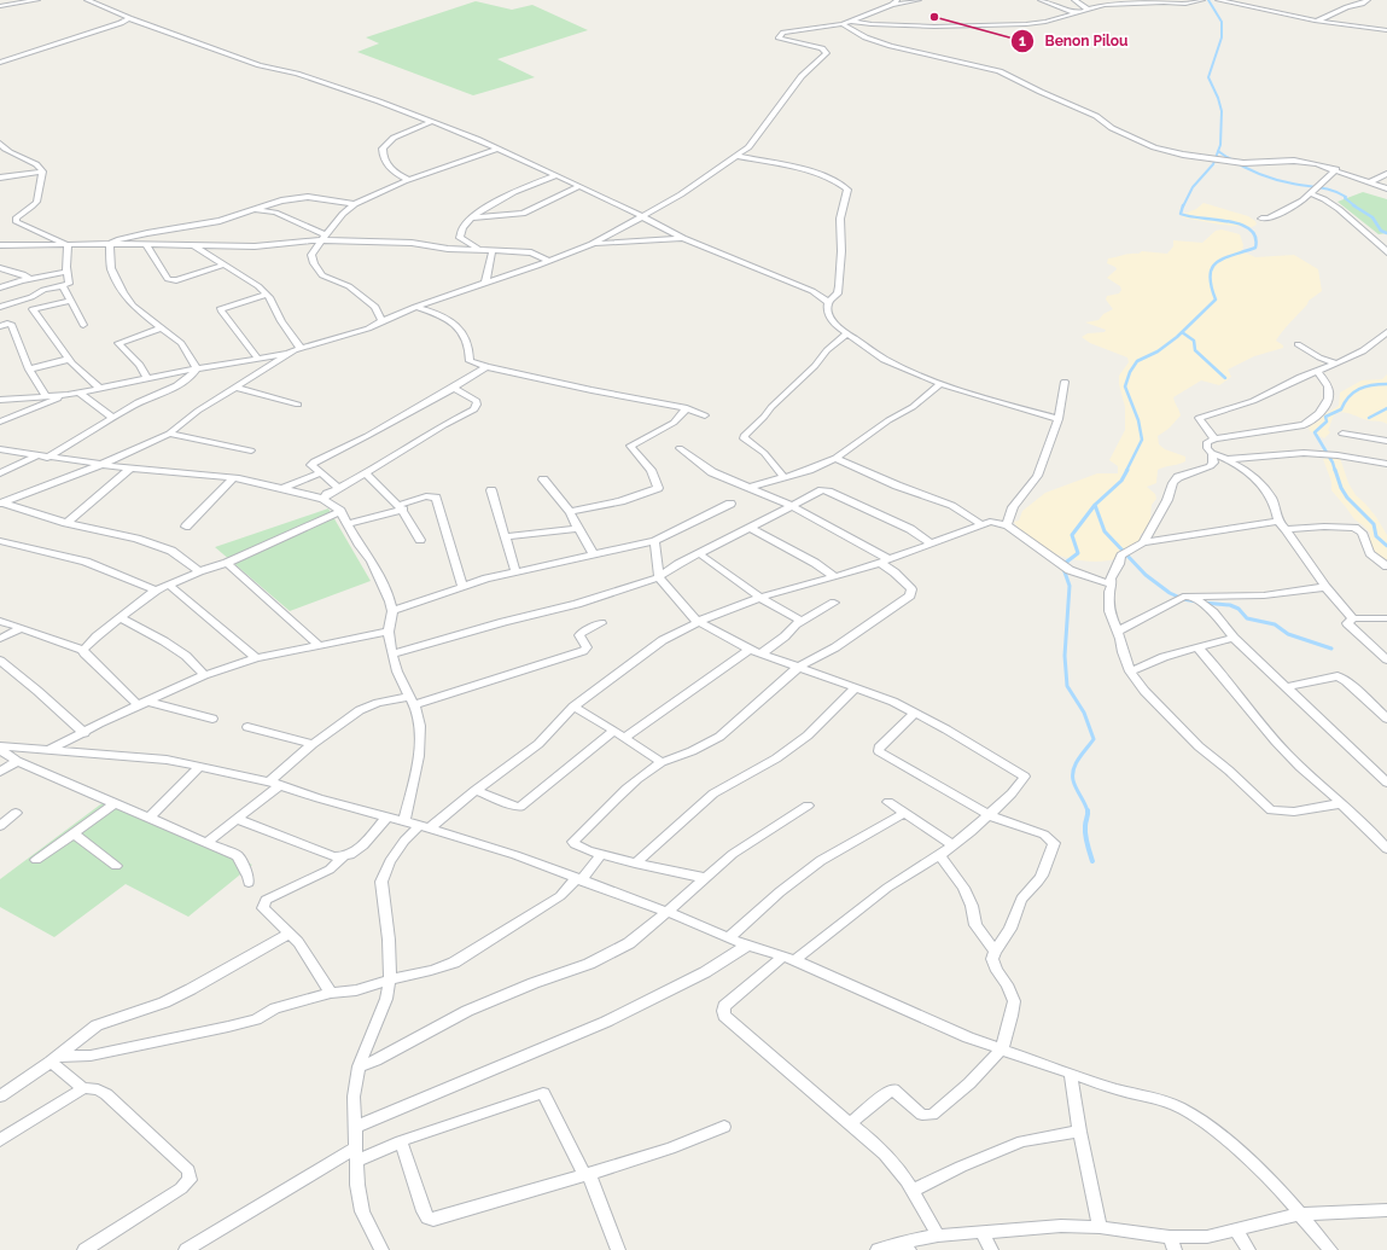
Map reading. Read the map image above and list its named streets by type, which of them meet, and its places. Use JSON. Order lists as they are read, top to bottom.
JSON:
{
  "places": ["Benon Pilou"]
}
